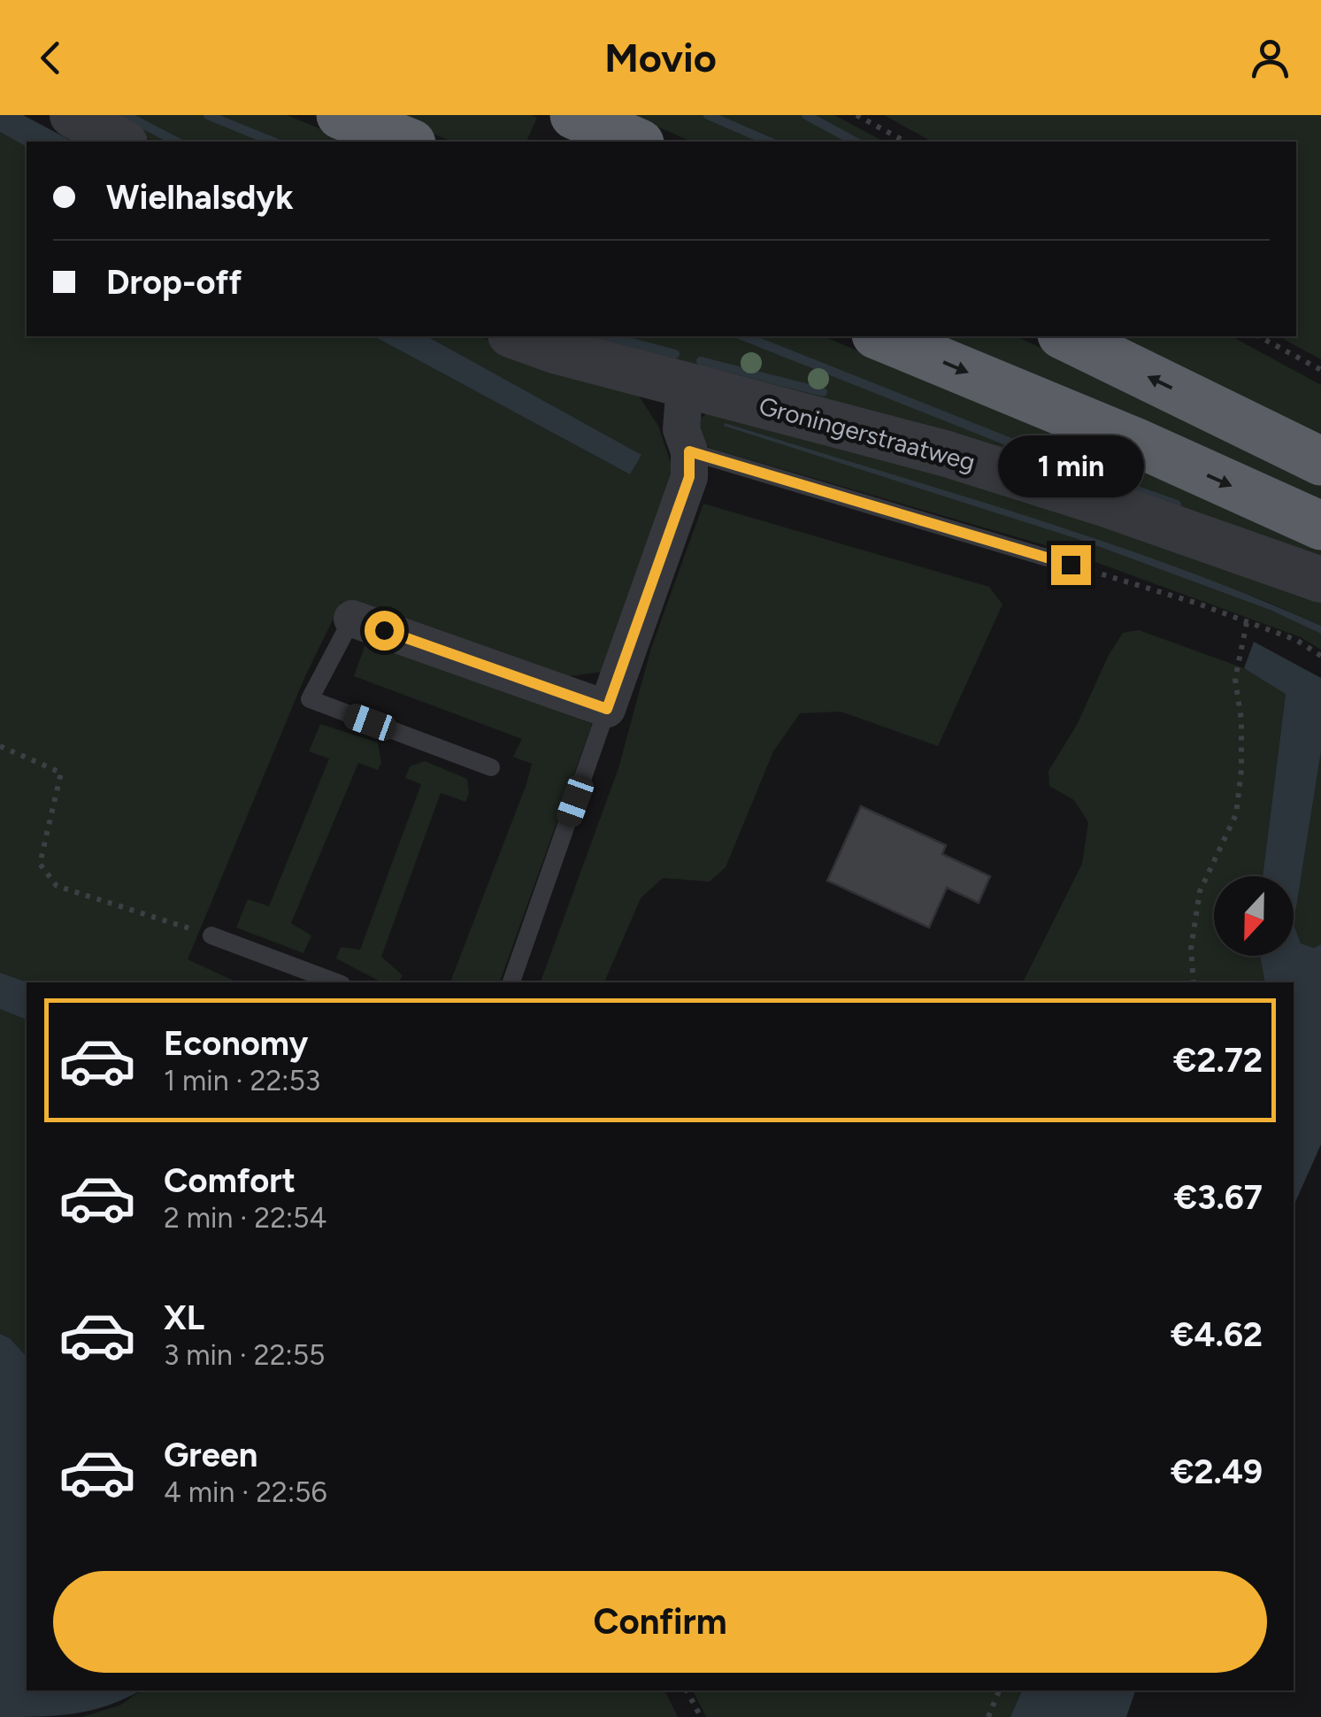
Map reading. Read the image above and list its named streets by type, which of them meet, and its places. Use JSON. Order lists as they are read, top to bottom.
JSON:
{
  "streets": {
    "street": ["Groningerstraatweg"]
  },
  "north": "bottom",
  "page": {
    "header": "Movio",
    "banner": ["Wielhalsdyk", "Drop-off"],
    "bubble": "1 min",
    "list": [
      {
        "name": "Economy",
        "note": "1 min · 22:53",
        "value": "€2.72"
      },
      {
        "name": "Comfort",
        "note": "2 min · 22:54",
        "value": "€3.67"
      },
      {
        "name": "XL",
        "note": "3 min · 22:55",
        "value": "€4.62"
      },
      {
        "name": "Green",
        "note": "4 min · 22:56",
        "value": "€2.49"
      }
    ],
    "buttons": "Confirm"
  }
}
